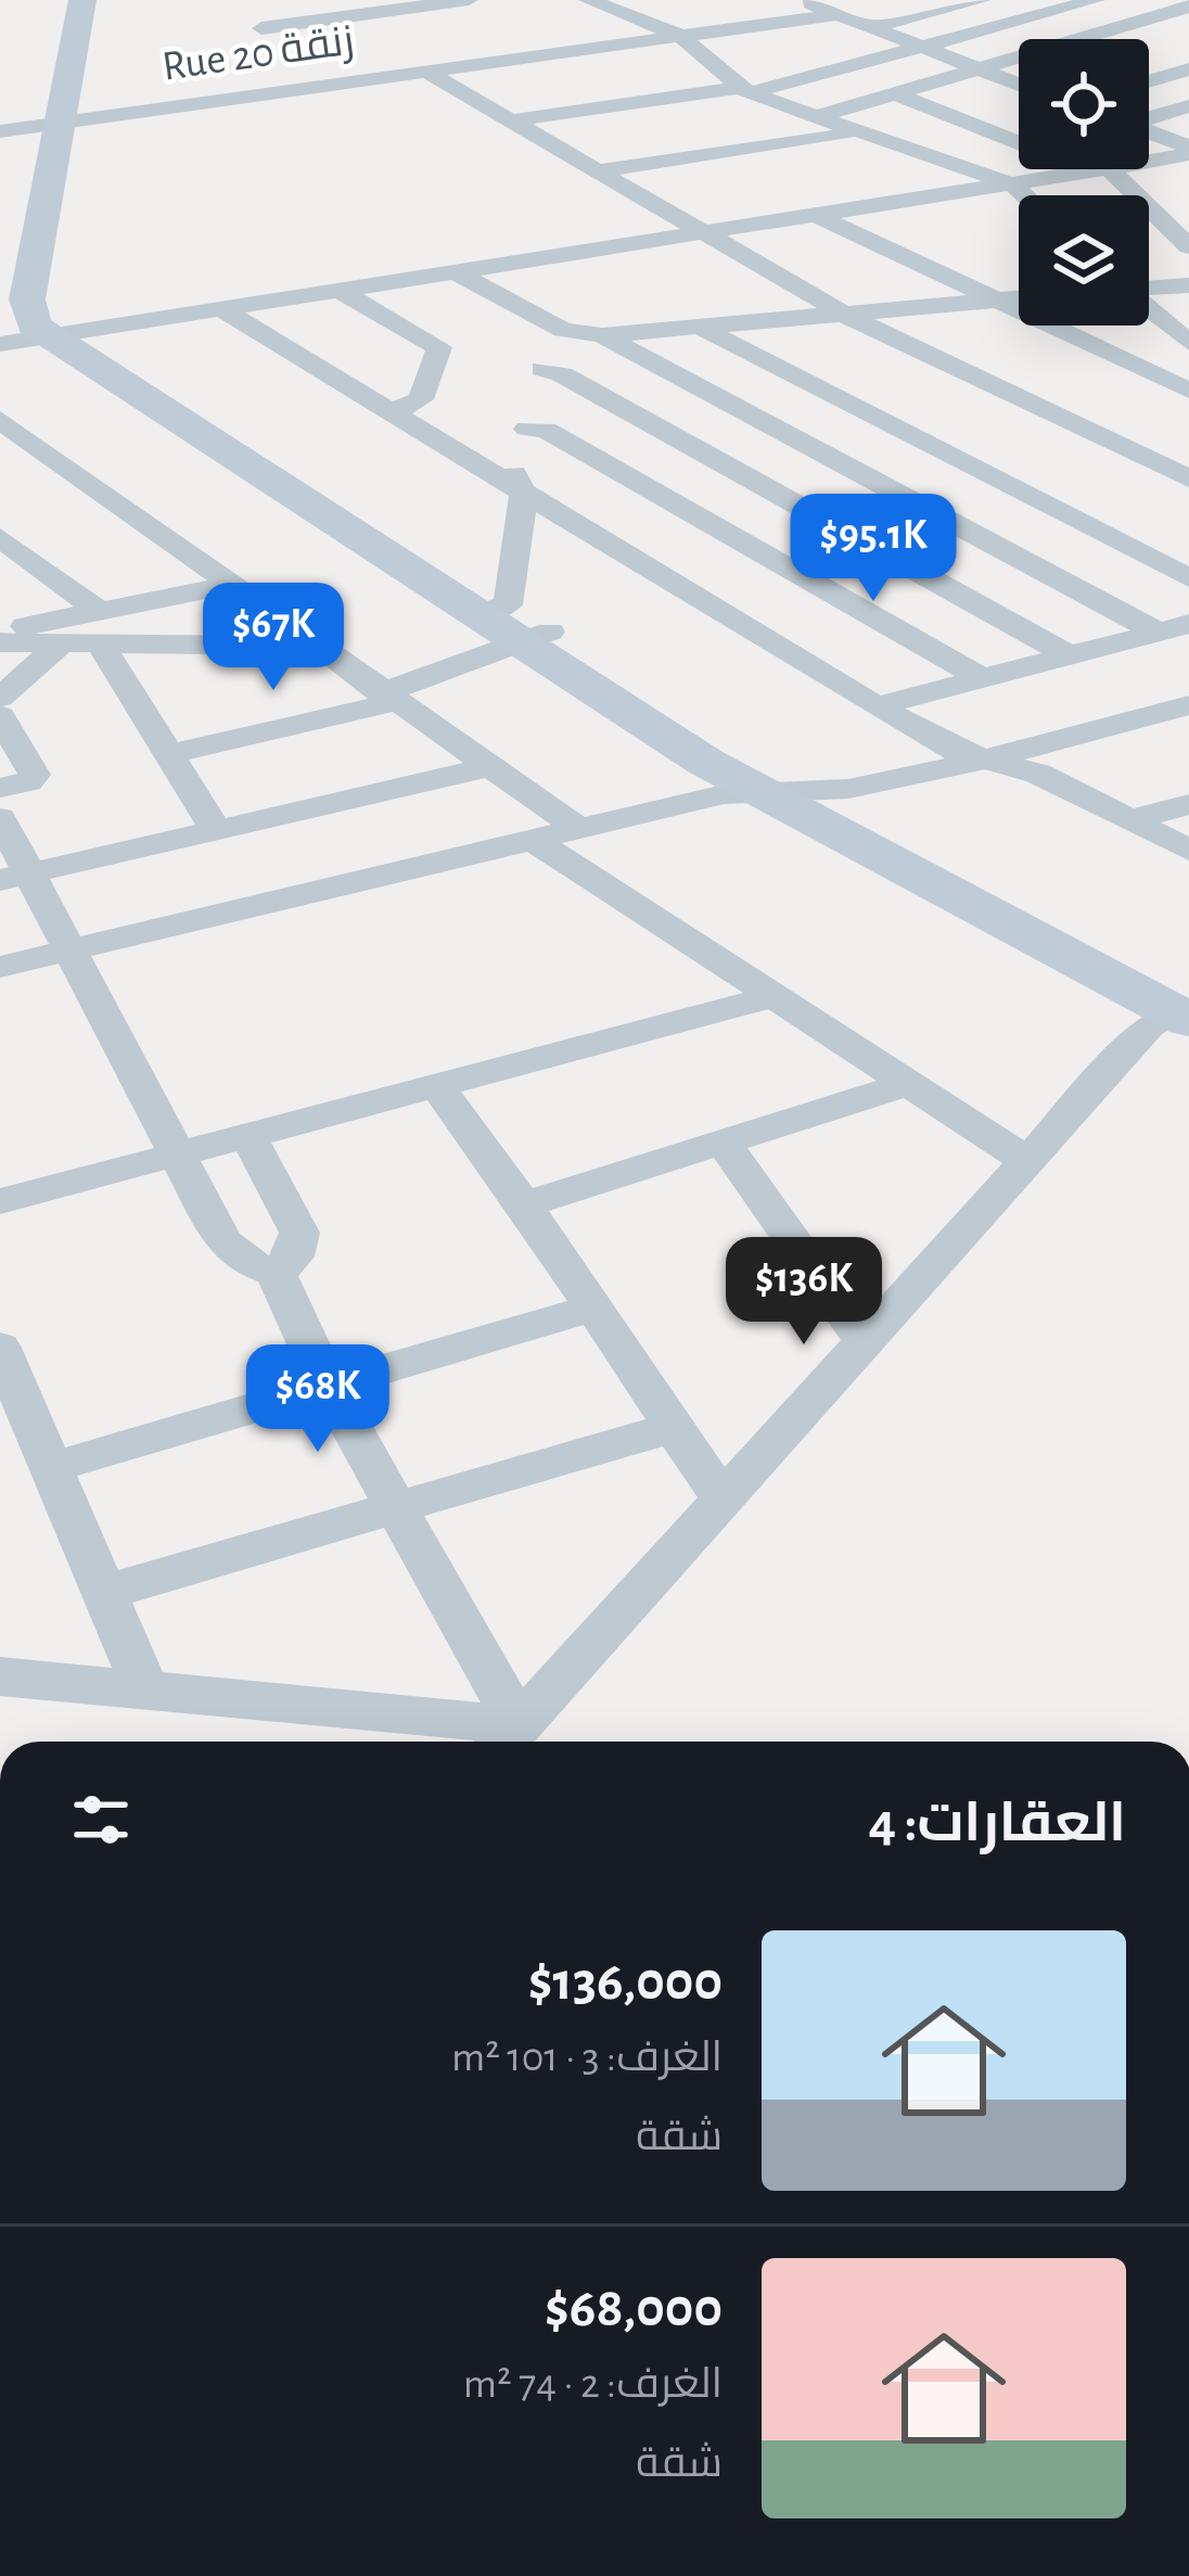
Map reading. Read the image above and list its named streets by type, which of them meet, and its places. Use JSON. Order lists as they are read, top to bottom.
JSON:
{
  "streets": {
    "street": ["Rue 20 زنقة"]
  },
  "page": {
    "price": [
      "$95.1K",
      "$67K",
      "$136K",
      "$68K"
    ],
    "heading": "العقارات: 4",
    "list": [
      {
        "name": "$136,000",
        "note": "الغرف: 3 · 101 m² · شقة"
      },
      {
        "name": "$68,000",
        "note": "الغرف: 2 · 74 m² · شقة"
      }
    ]
  }
}
